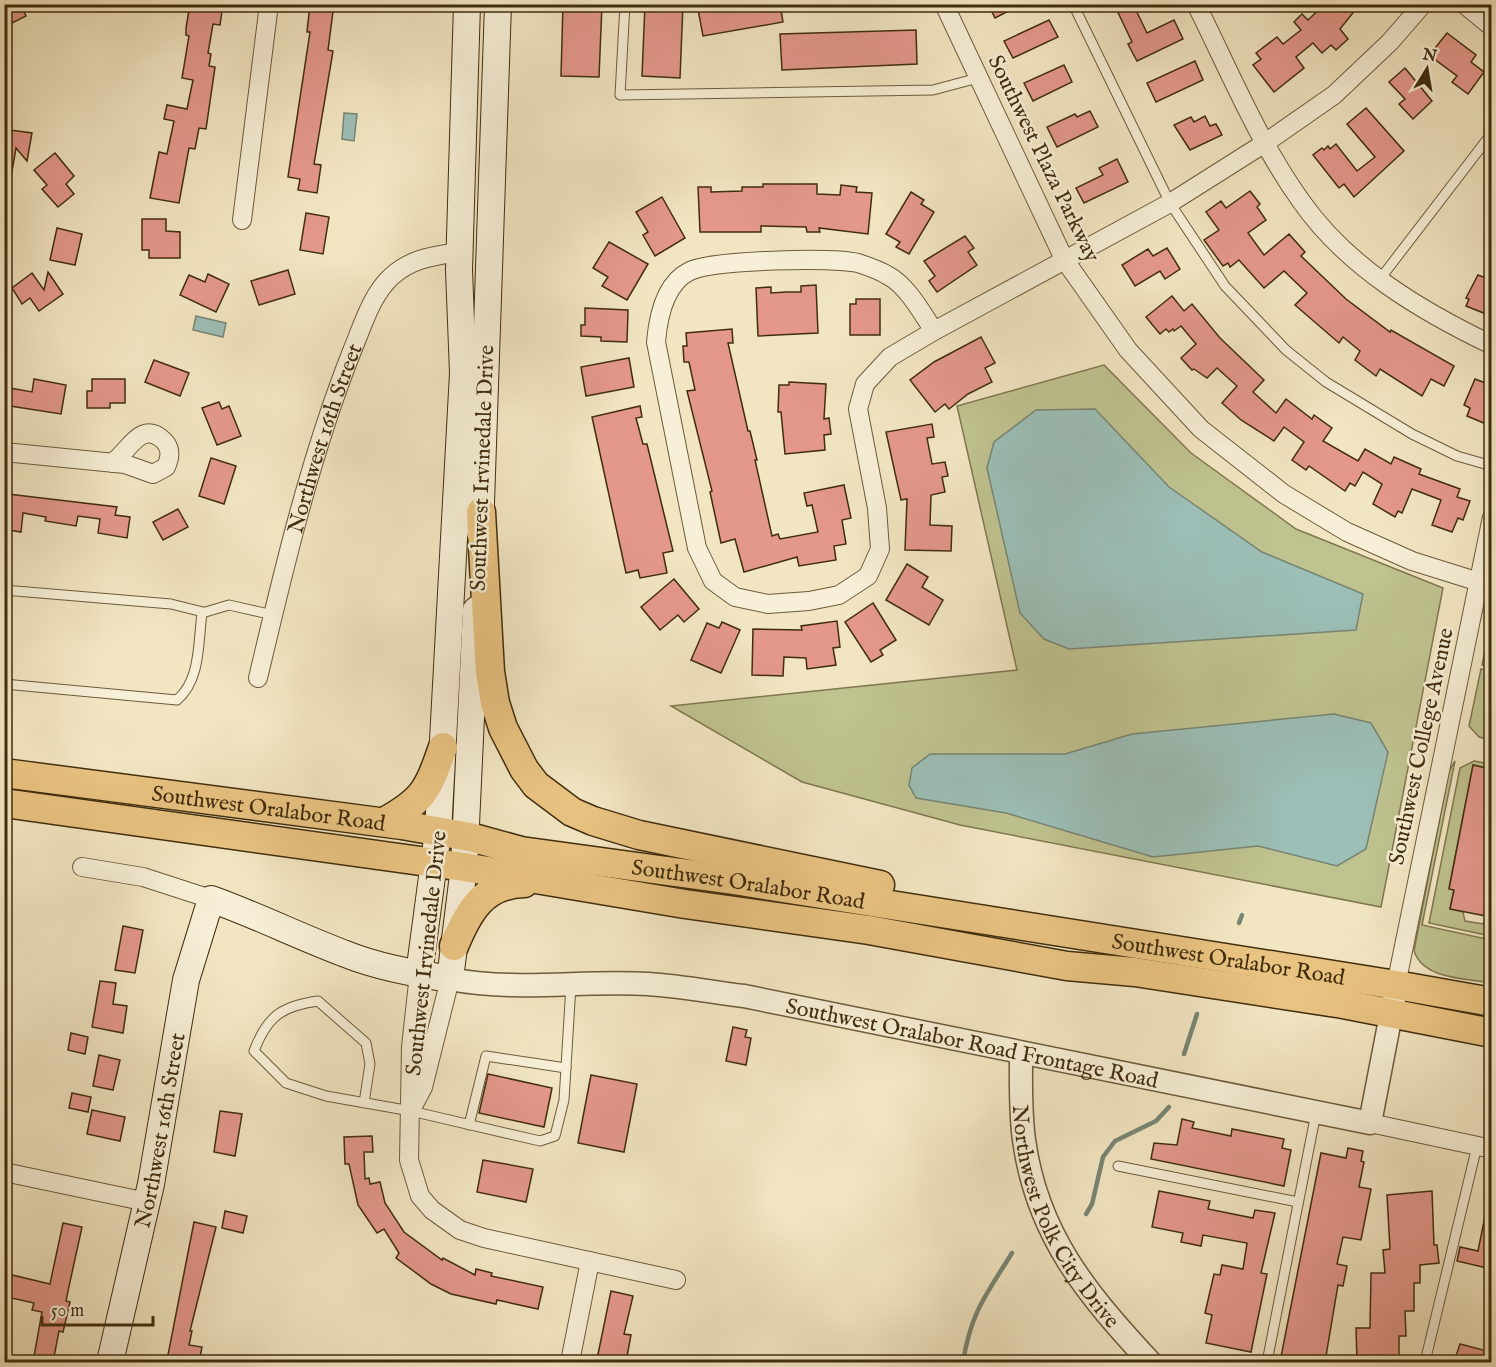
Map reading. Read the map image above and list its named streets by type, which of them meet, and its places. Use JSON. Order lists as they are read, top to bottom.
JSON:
{
  "streets": {
    "main road": ["Northwest 16th Street", "Southwest Irvinedale Drive", "Southwest Oralabor Road"],
    "street": [
      "Southwest Plaza Parkway",
      "Southwest College Avenue",
      "Southwest Oralabor Road Frontage Road",
      "Northwest Polk City Drive"
    ]
  },
  "crossings": [
    ["Southwest Plaza Parkway", "Southwest College Avenue"],
    ["Northwest 16th Street", "Southwest Irvinedale Drive"],
    ["Southwest Irvinedale Drive", "Southwest Oralabor Road"],
    ["Southwest Irvinedale Drive", "Southwest Oralabor Road Frontage Road"],
    ["Southwest College Avenue", "Southwest Oralabor Road"],
    ["Southwest Oralabor Road Frontage Road", "Northwest Polk City Drive"]
  ],
  "scale_bar": "50 m",
  "north": "top"
}
